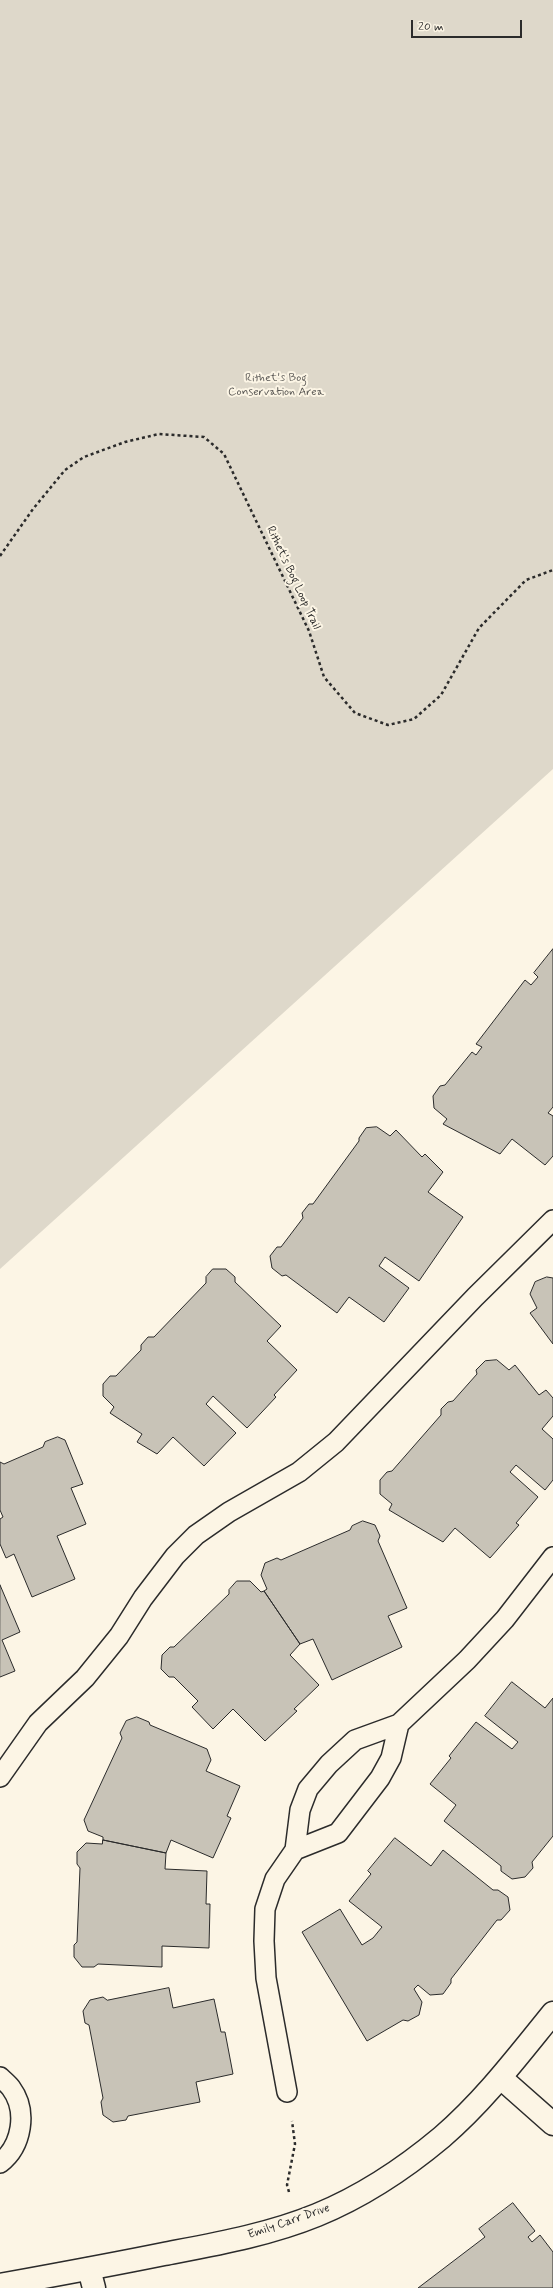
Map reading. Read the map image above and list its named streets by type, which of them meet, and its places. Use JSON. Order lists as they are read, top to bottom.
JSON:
{
  "streets": {
    "street": ["Emily Carr Drive"],
    "path": ["Rithet's Bog Loop Trail"]
  },
  "parks": ["Rithet's Bog Conservation Area"],
  "scale_bar": "20 m"
}
